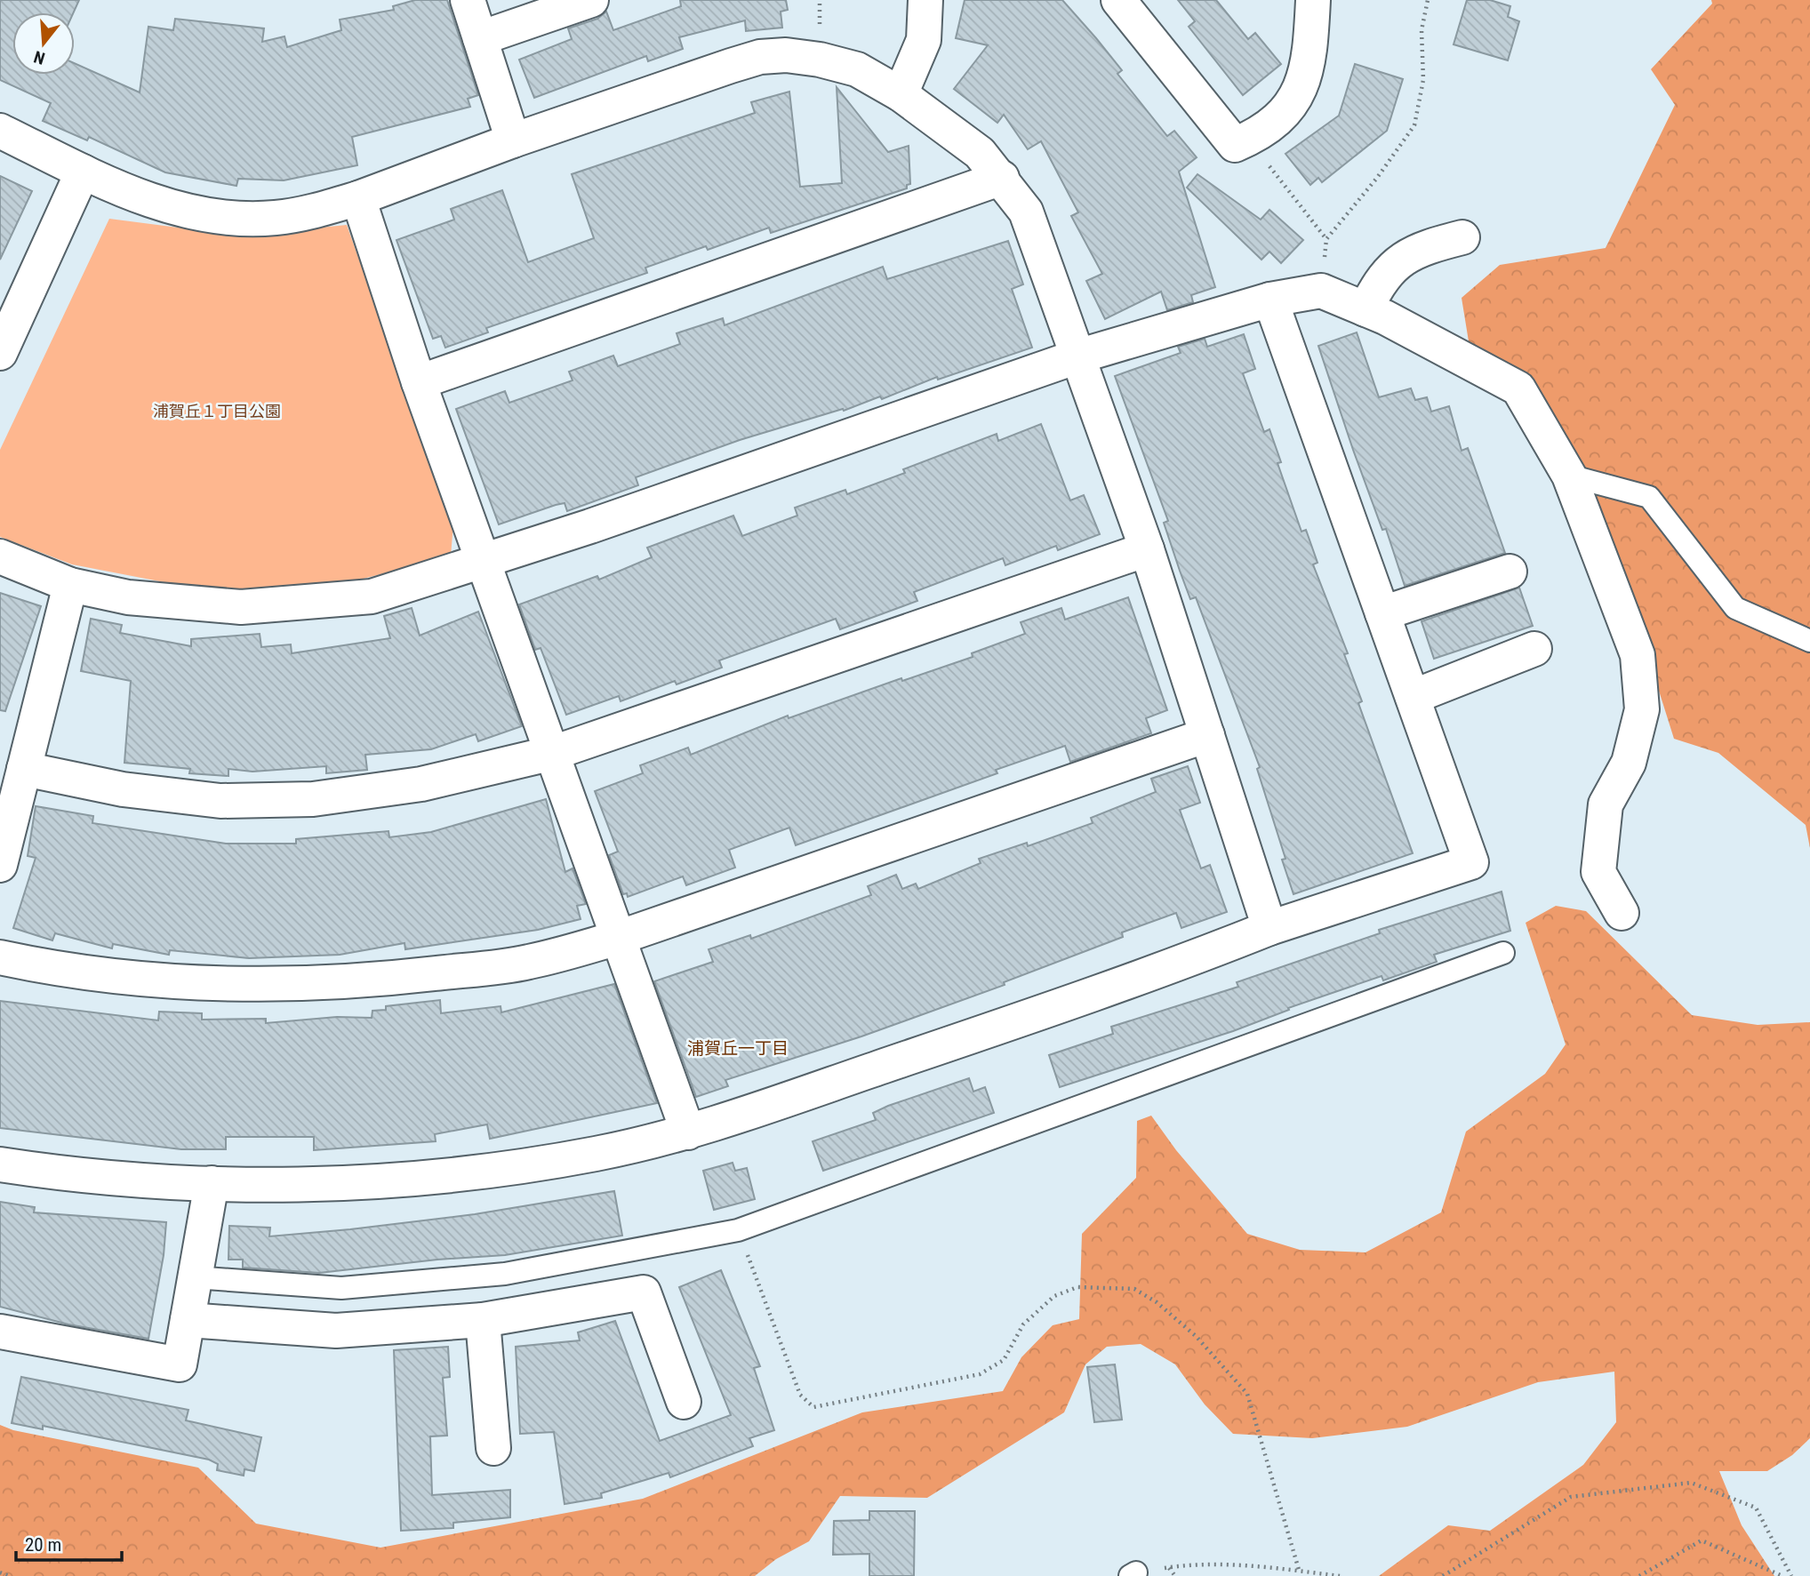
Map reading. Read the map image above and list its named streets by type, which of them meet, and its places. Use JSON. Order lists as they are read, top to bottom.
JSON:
{
  "districts": ["浦賀丘一丁目"],
  "parks": ["浦賀丘１丁目公園"],
  "scale_bar": "20 m",
  "north": "bottom"
}
